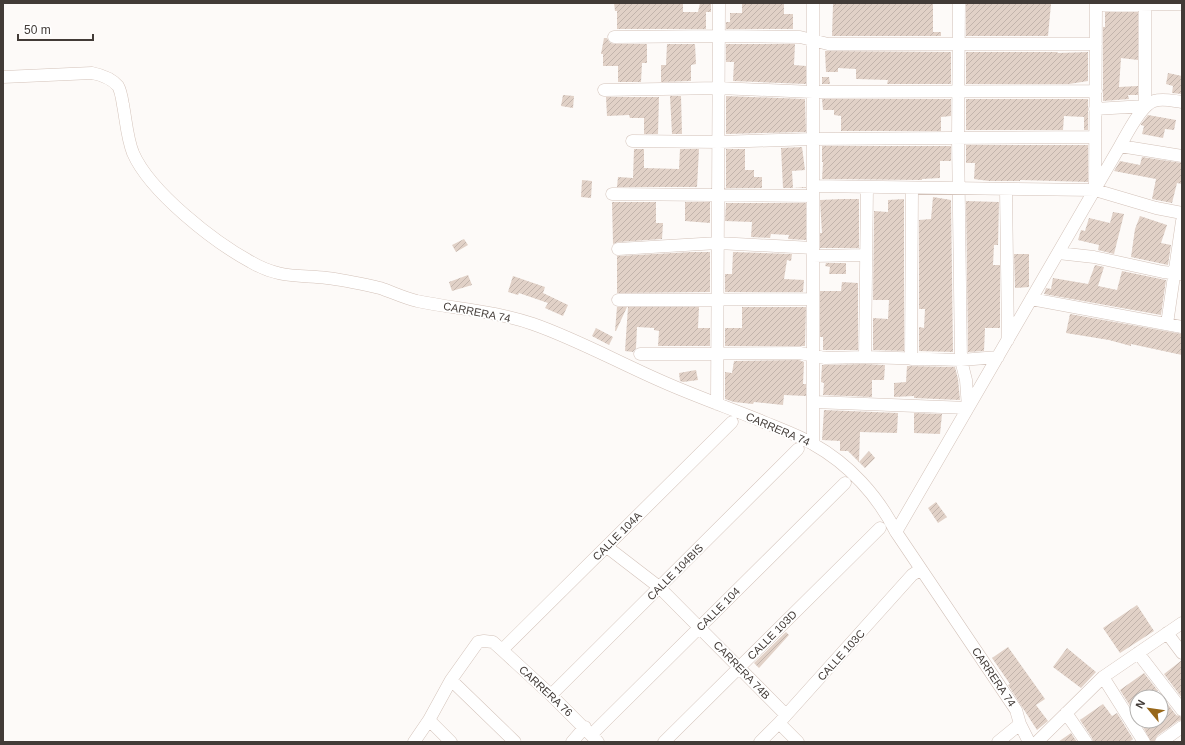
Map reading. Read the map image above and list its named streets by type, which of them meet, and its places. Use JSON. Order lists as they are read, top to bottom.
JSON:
{
  "streets": {
    "street": [
      "CARRERA 74",
      "CALLE 104A",
      "CALLE 104BIS",
      "CALLE 104",
      "CALLE 103D",
      "CALLE 103C",
      "CARRERA 74B",
      "CARRERA 76"
    ]
  },
  "crossings": [
    ["CARRERA 74", "CALLE 103C"],
    ["CALLE 104A", "CARRERA 74B"],
    ["CALLE 104A", "CARRERA 76"],
    ["CALLE 104BIS", "CARRERA 74B"],
    ["CALLE 104BIS", "CARRERA 76"],
    ["CALLE 104", "CARRERA 74B"],
    ["CALLE 104", "CARRERA 76"],
    ["CALLE 103D", "CARRERA 74B"],
    ["CALLE 103C", "CARRERA 74B"]
  ],
  "scale_bar": "50 m",
  "north": "top left"
}
